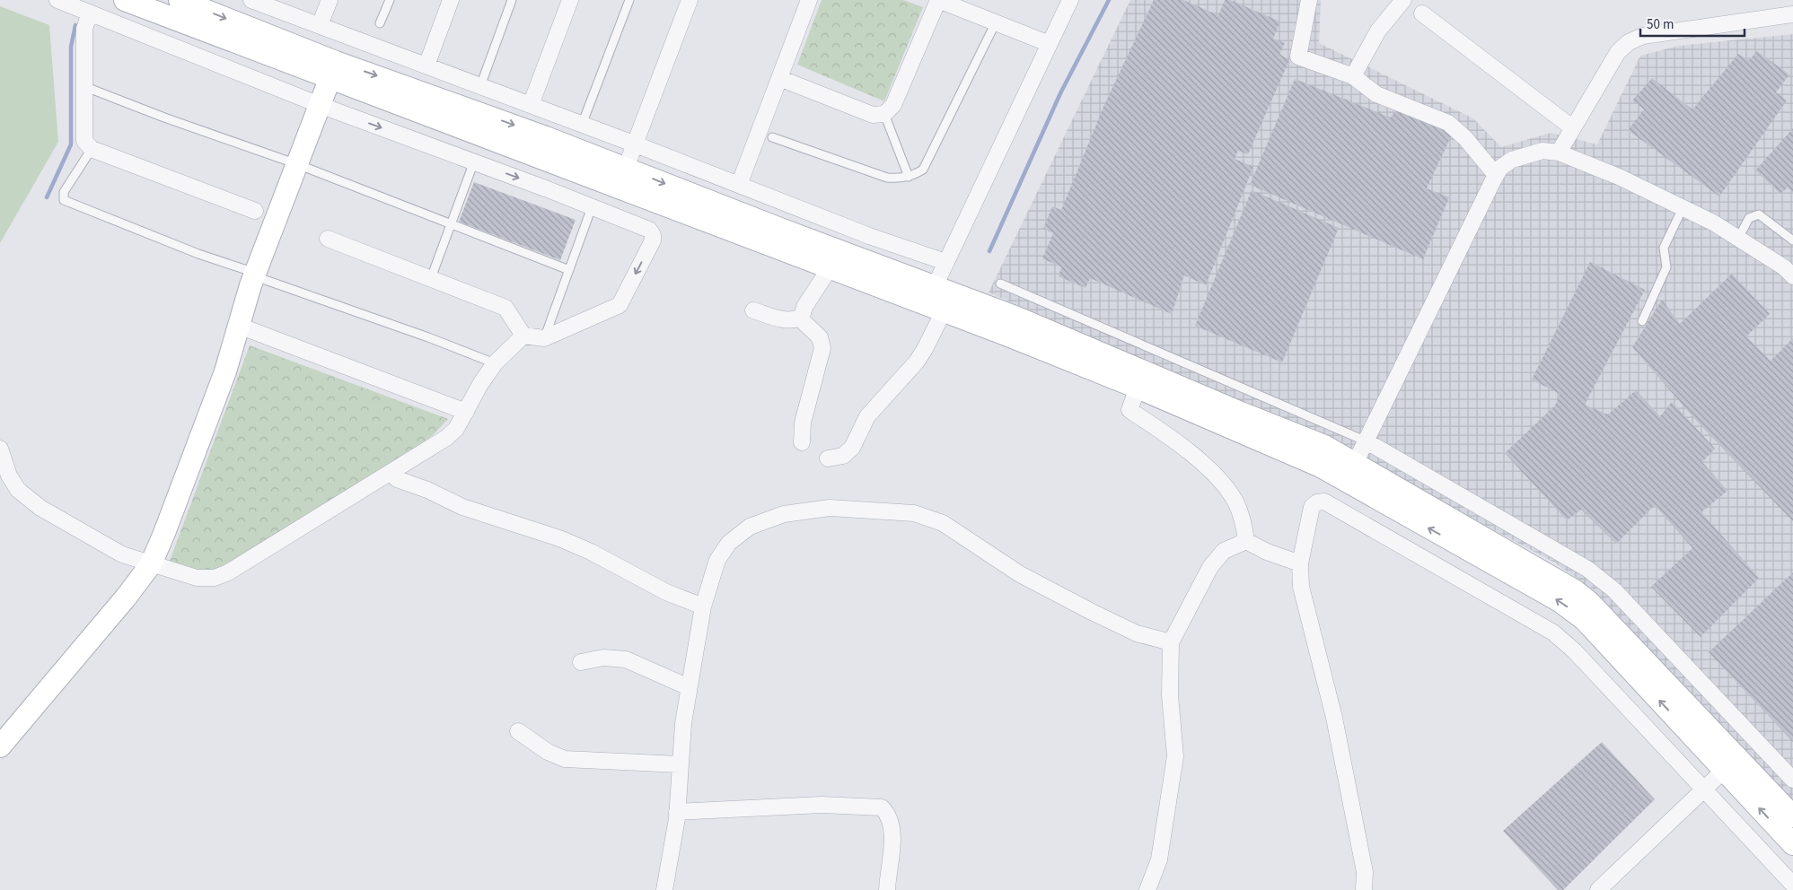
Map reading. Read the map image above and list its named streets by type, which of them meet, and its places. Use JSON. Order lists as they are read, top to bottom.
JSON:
{
  "scale_bar": "50 m"
}
